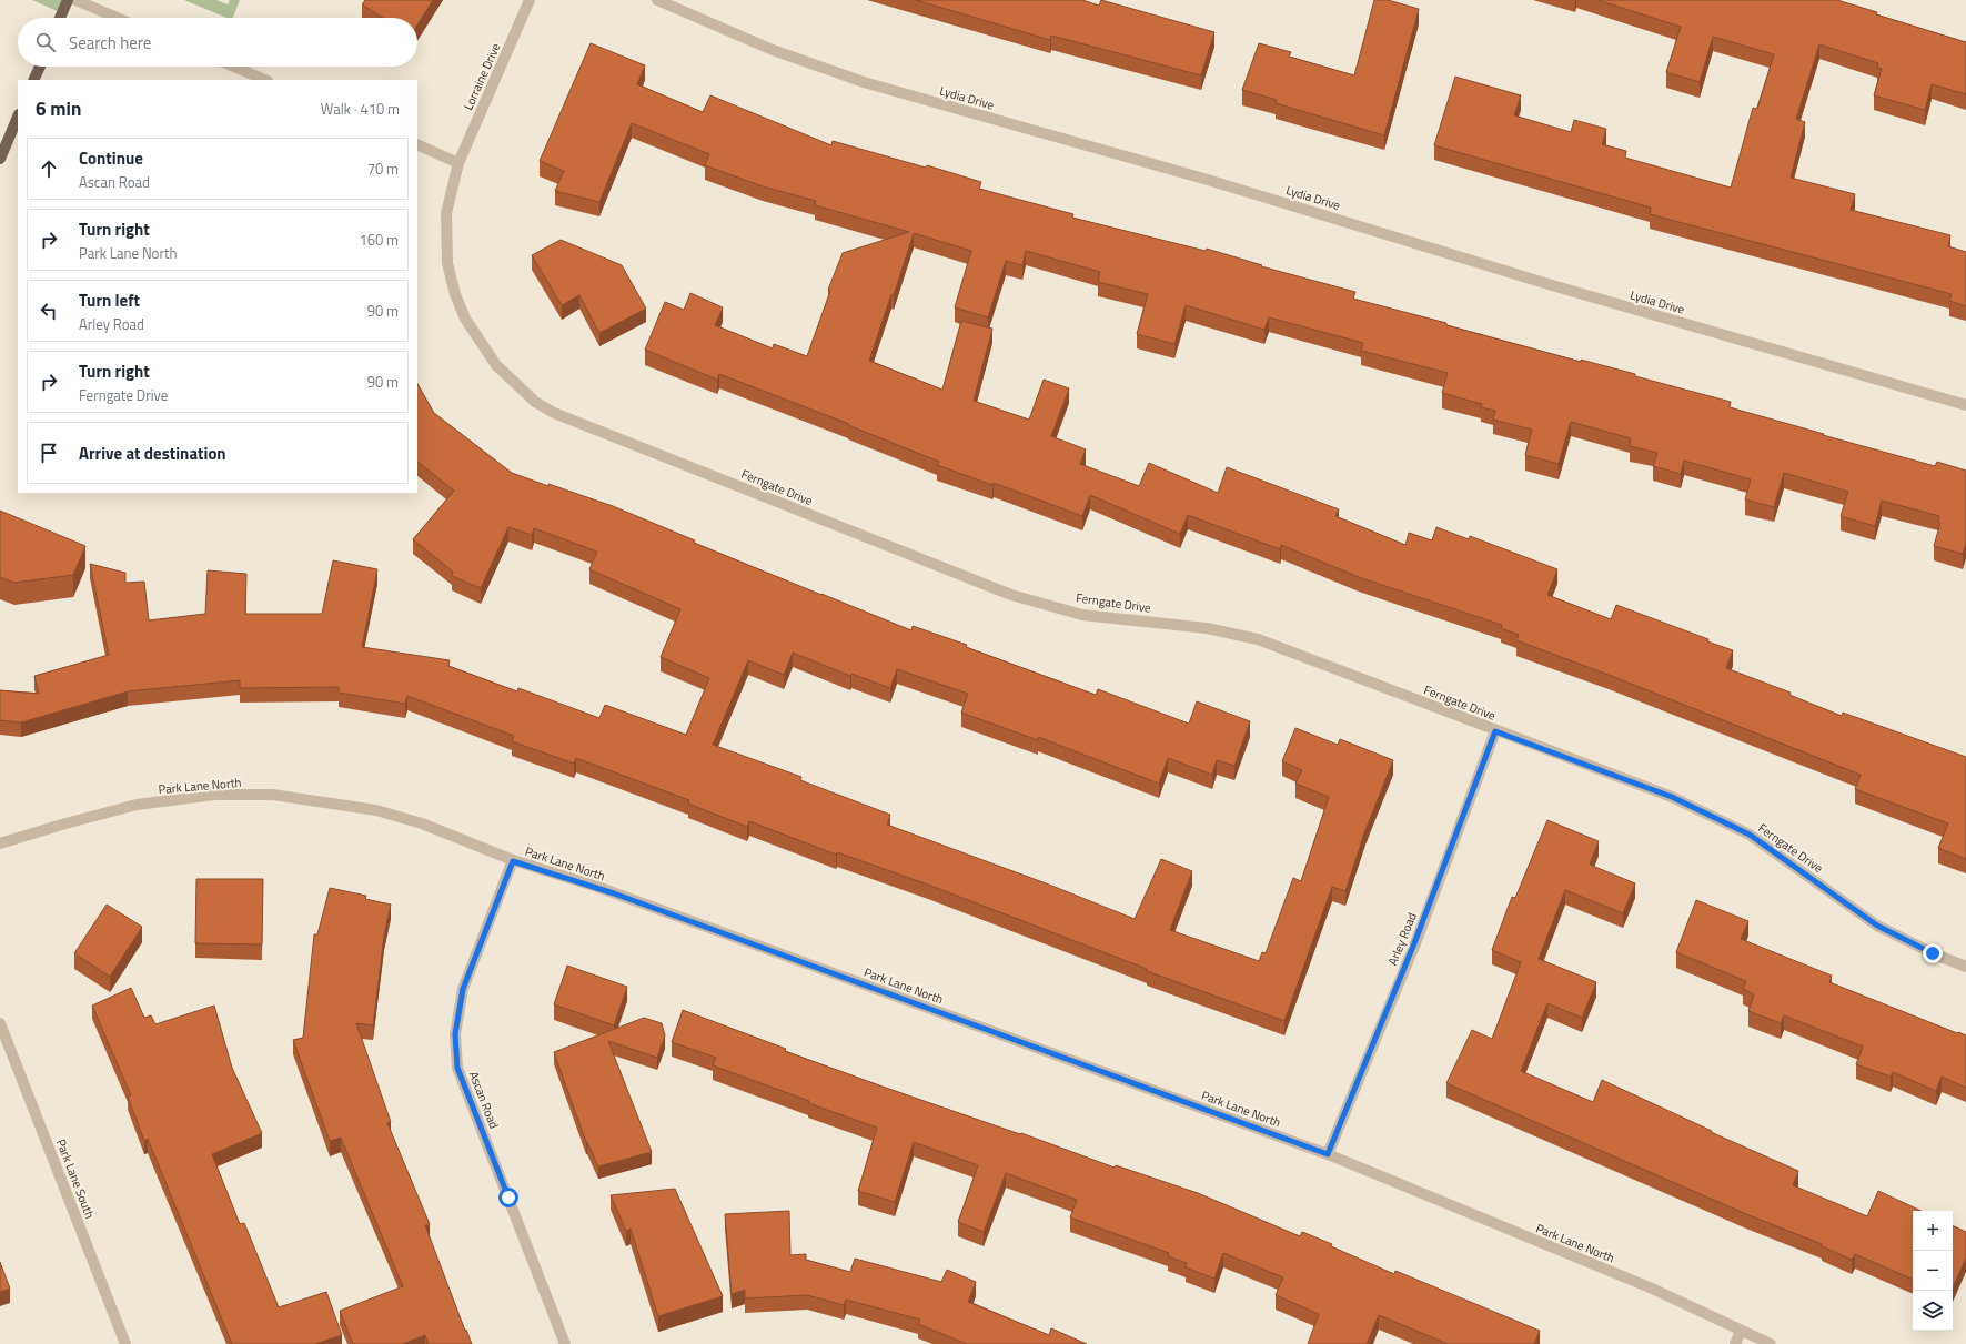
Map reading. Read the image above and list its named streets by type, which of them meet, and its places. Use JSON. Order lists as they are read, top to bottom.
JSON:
{
  "streets": {
    "street": [
      "Lorraine Drive",
      "Lydia Drive",
      "Ferngate Drive",
      "Park Lane North",
      "Arley Road",
      "Ascan Road",
      "Park Lane South"
    ]
  },
  "crossings": [
    ["Lorraine Drive", "Ferngate Drive"],
    ["Ferngate Drive", "Arley Road"],
    ["Park Lane North", "Arley Road"],
    ["Park Lane North", "Ascan Road"]
  ],
  "page": {
    "search": "Search here",
    "heading": ["6 min", "Walk · 410 m"],
    "list": [
      ["Continue", "Ascan Road", "70 m"],
      ["Turn right", "Park Lane North", "160 m"],
      ["Turn left", "Arley Road", "90 m"],
      ["Turn right", "Ferngate Drive", "90 m"],
      "Arrive at destination"
    ],
    "map_buttons": ["+", "−"]
  }
}
